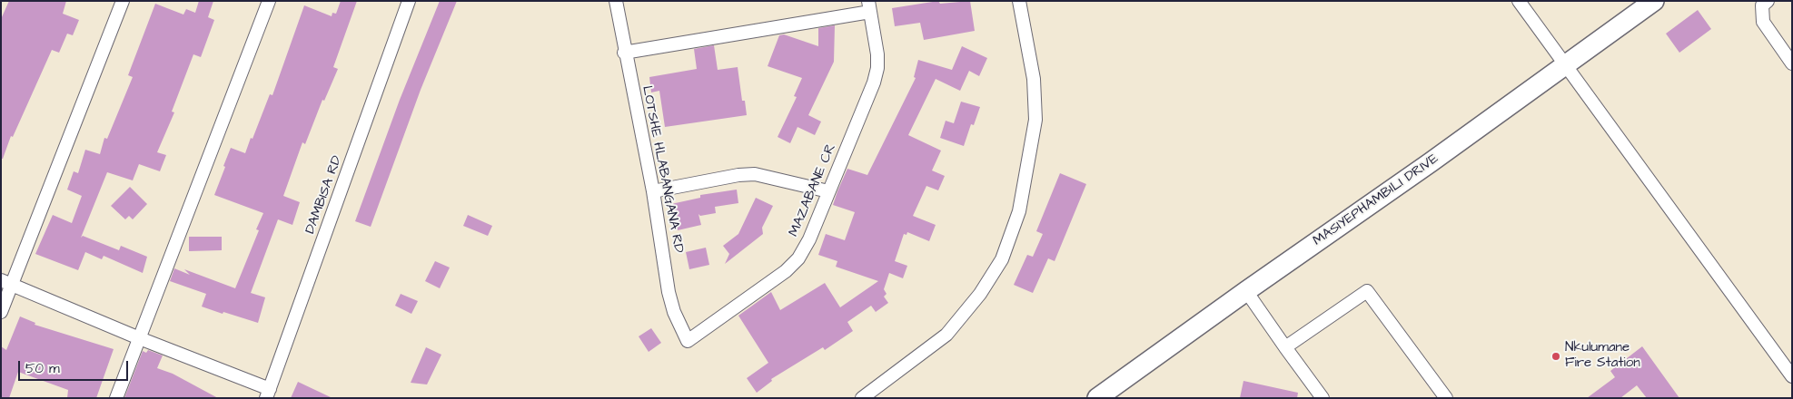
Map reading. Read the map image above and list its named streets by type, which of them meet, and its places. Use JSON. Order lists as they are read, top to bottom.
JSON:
{
  "streets": {
    "main road": ["MASIYEPHAMBILI DRIVE"],
    "street": ["LOTSHE HLABANGANA RD", "MAZABANE CR", "DAMBISA RD"]
  },
  "crossings": [
    ["LOTSHE HLABANGANA RD", "MAZABANE CR"]
  ],
  "places": ["Nkulumane Fire Station"],
  "scale_bar": "50 m"
}
